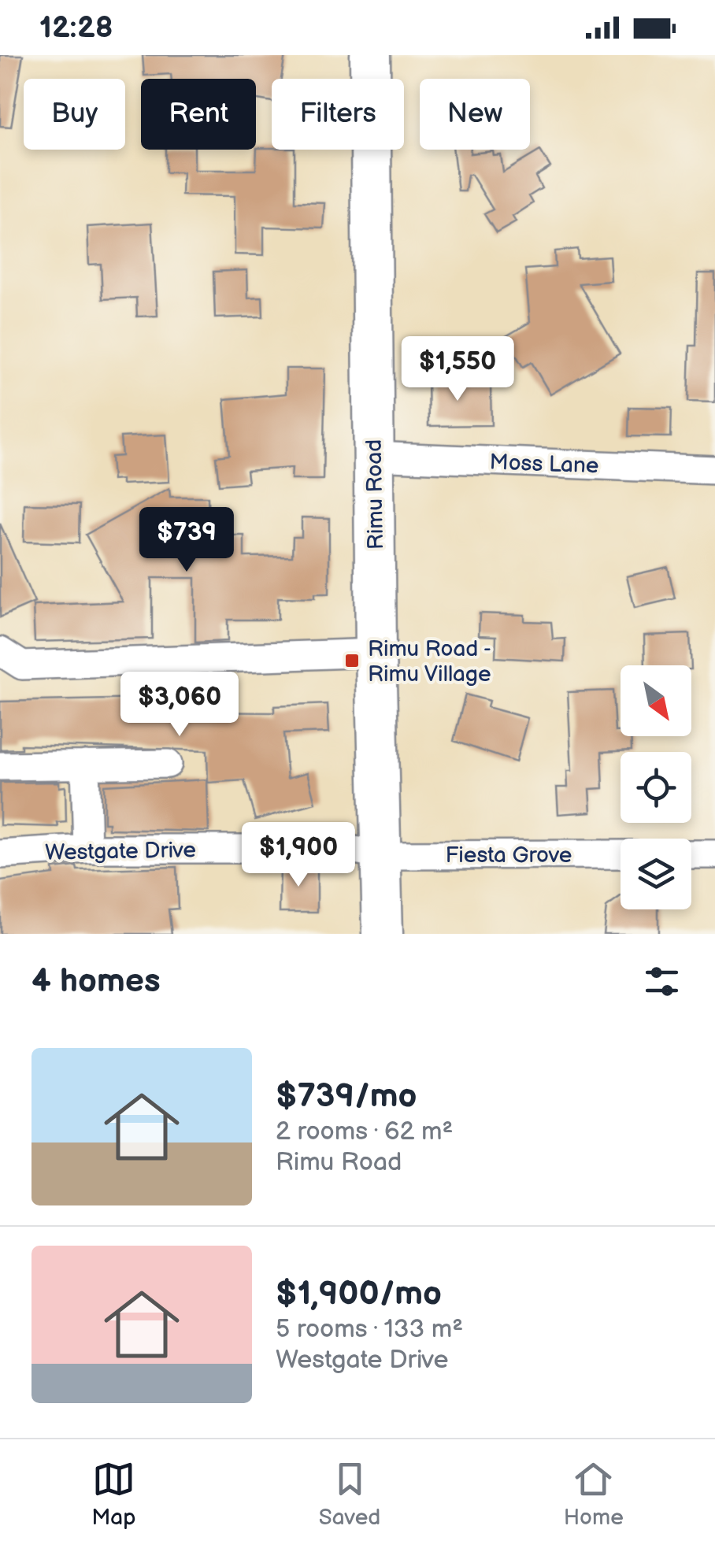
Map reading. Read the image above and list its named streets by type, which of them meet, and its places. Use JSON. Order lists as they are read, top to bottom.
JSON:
{
  "streets": {
    "main road": ["Rimu Road"],
    "street": ["Moss Lane", "Westgate Drive", "Fiesta Grove"]
  },
  "crossings": [
    ["Moss Lane", "Rimu Road"],
    ["Rimu Road", "Westgate Drive"],
    ["Rimu Road", "Fiesta Grove"],
    ["Westgate Drive", "Fiesta Grove"]
  ],
  "places": {
    "transit": ["Rimu Road - Rimu Village"]
  },
  "north": "bottom right",
  "page": {
    "status": "12:28",
    "chip": [
      "Buy",
      "Rent",
      "Filters",
      "New"
    ],
    "price": [
      "$1,550",
      "$739",
      "$3,060",
      "$1,900"
    ],
    "heading": "4 homes",
    "list": [
      {
        "name": "$739/mo",
        "note": "2 rooms · 62 m² · Rimu Road"
      },
      {
        "name": "$1,900/mo",
        "note": "5 rooms · 133 m² · Westgate Drive"
      }
    ],
    "tabs": ["Map", "Saved", "Home"]
  }
}
